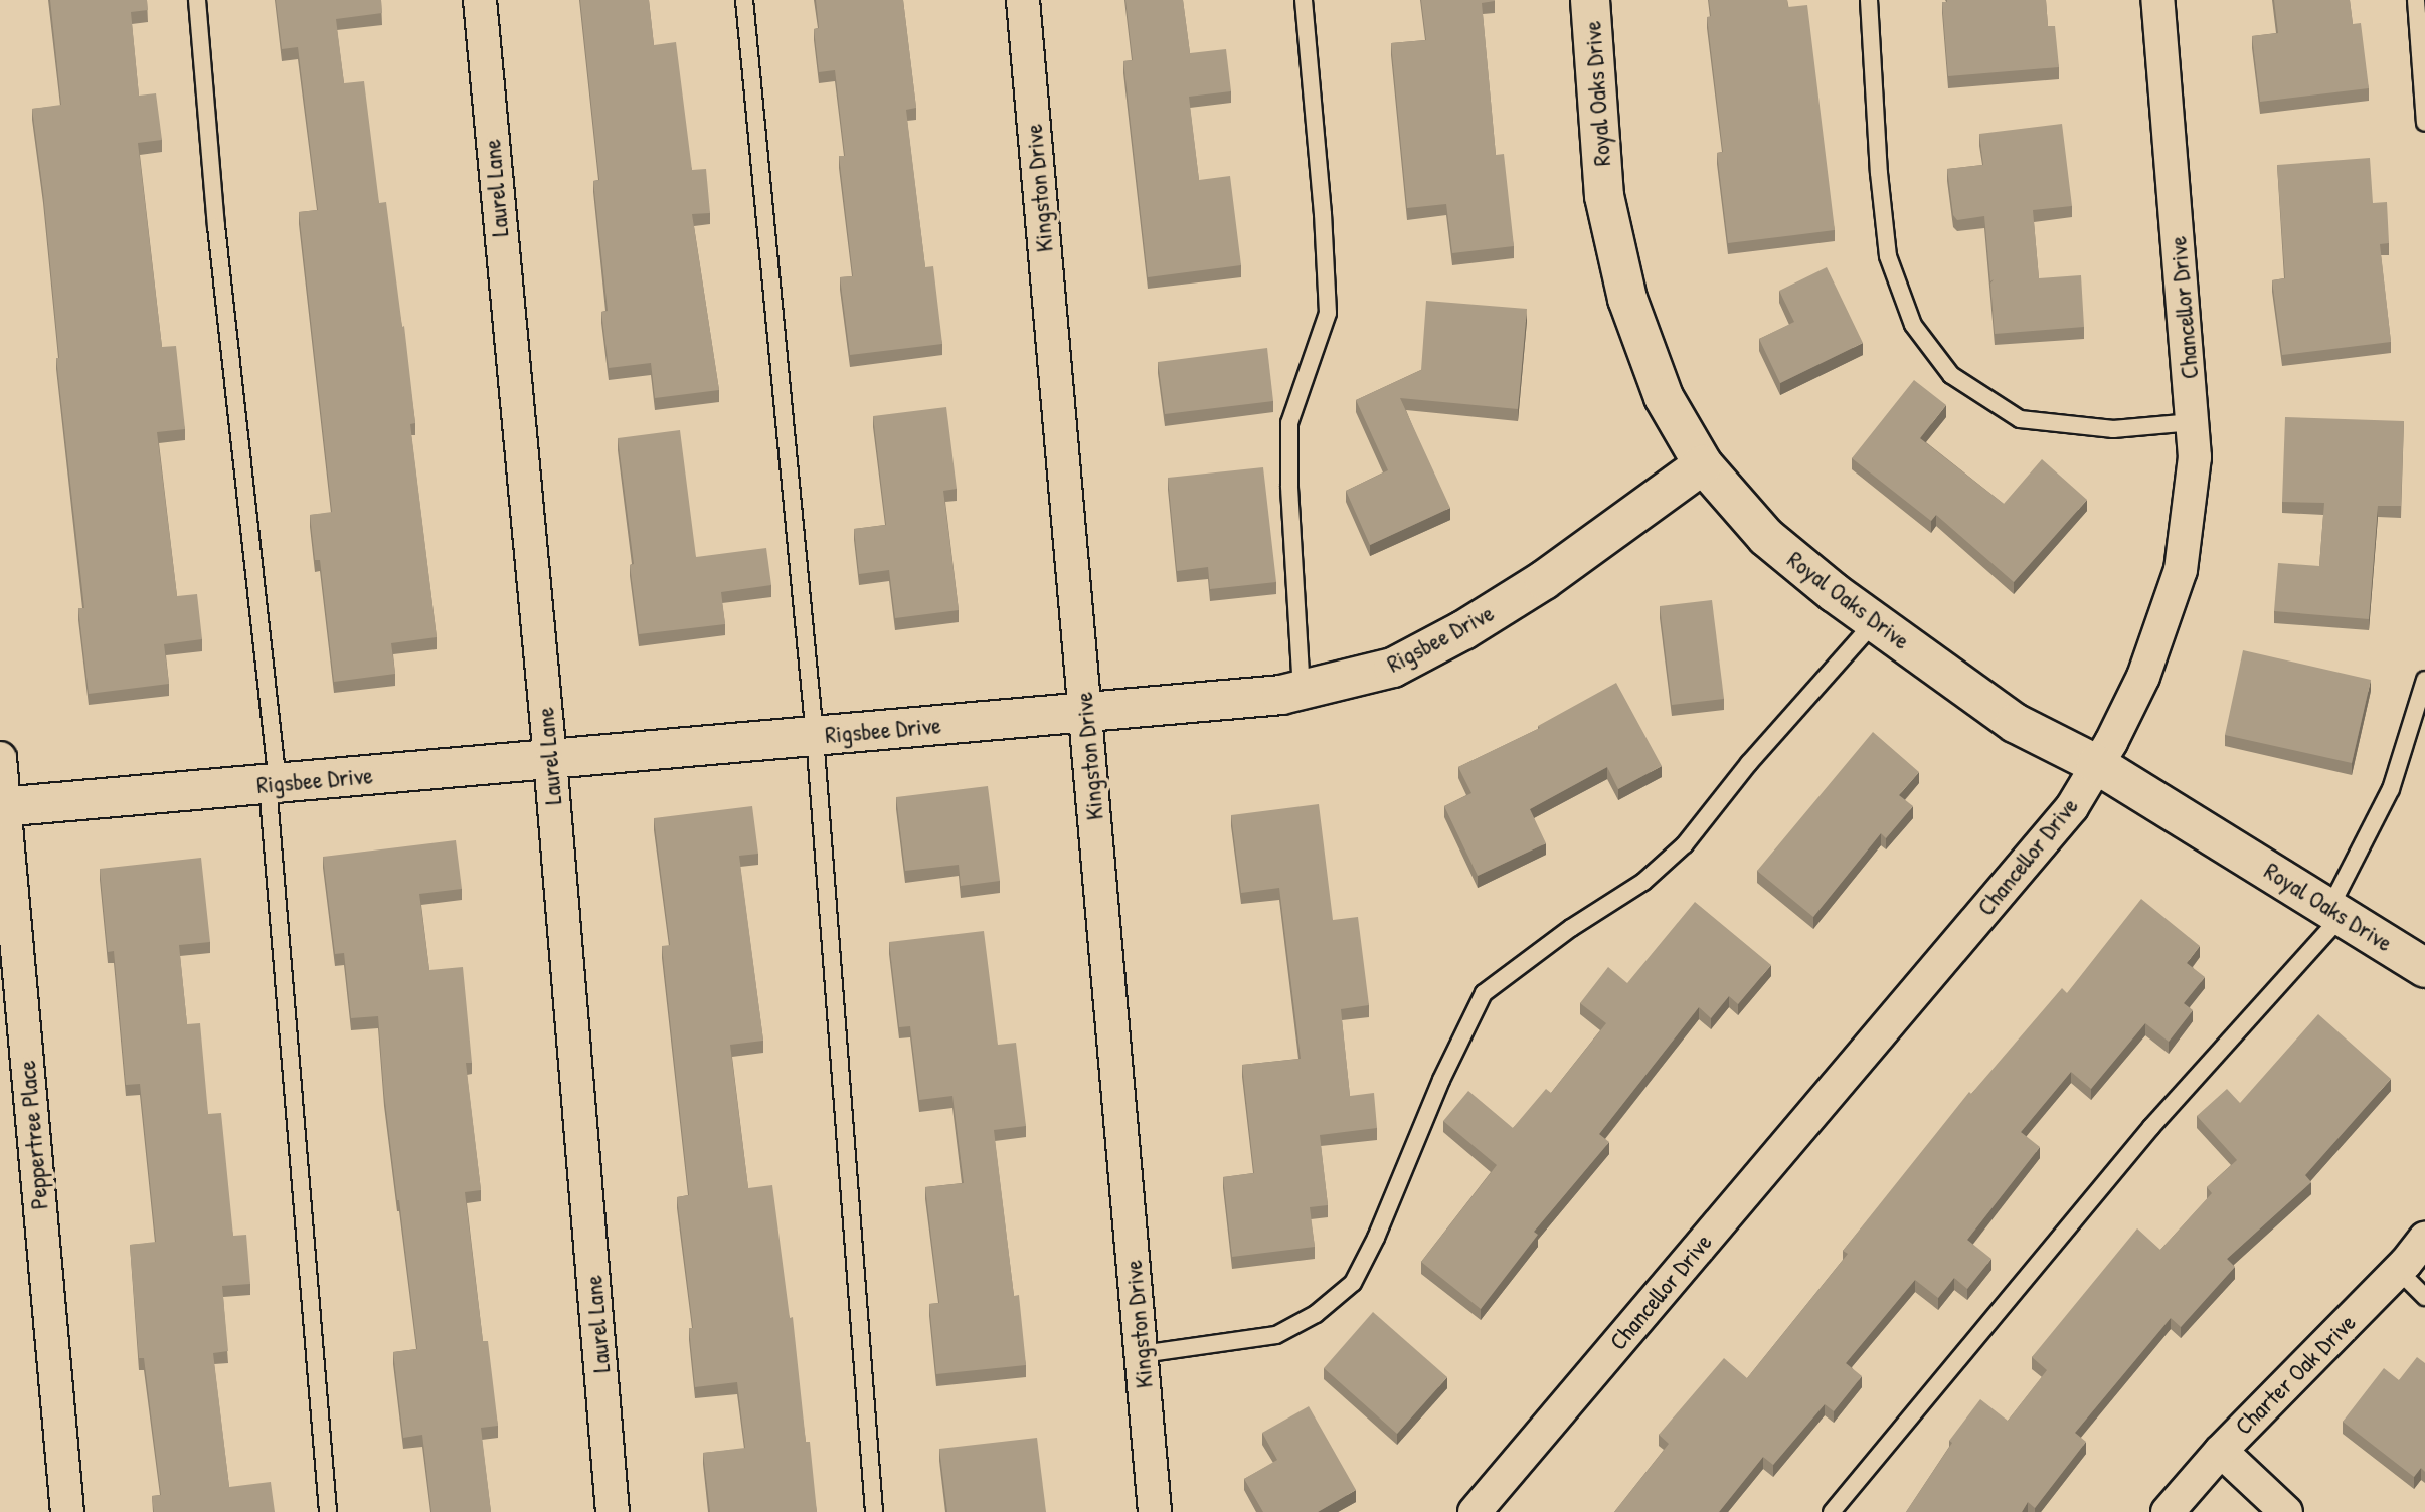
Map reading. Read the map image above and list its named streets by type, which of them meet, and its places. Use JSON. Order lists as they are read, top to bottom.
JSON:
{
  "streets": {
    "street": [
      "Royal Oaks Drive",
      "Laurel Lane",
      "Kingston Drive",
      "Chancellor Drive",
      "Rigsbee Drive",
      "Peppertree Place",
      "Charter Oak Drive"
    ]
  },
  "crossings": [
    ["Royal Oaks Drive", "Chancellor Drive"],
    ["Royal Oaks Drive", "Rigsbee Drive"],
    ["Laurel Lane", "Rigsbee Drive"],
    ["Kingston Drive", "Rigsbee Drive"],
    ["Rigsbee Drive", "Peppertree Place"]
  ]
}
